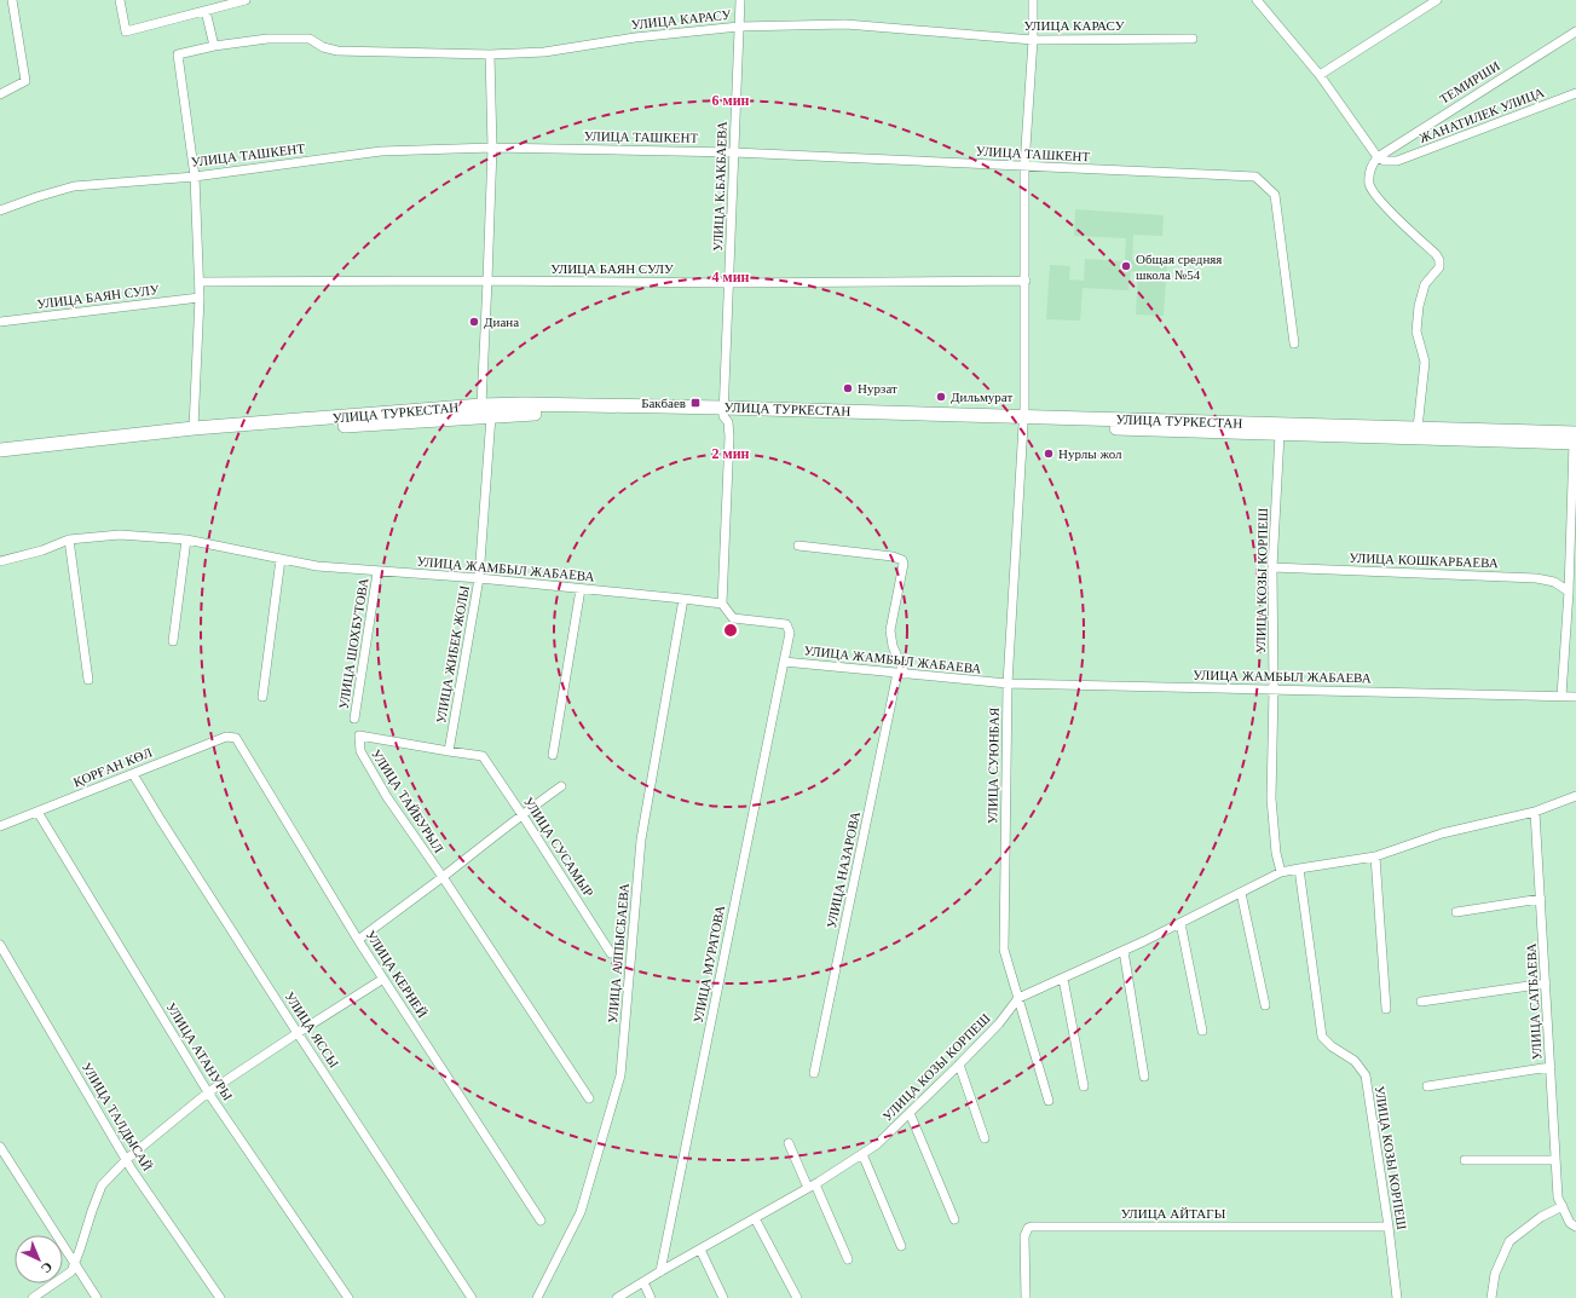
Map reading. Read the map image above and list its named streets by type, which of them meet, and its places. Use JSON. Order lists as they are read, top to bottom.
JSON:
{
  "streets": {
    "highway": ["УЛИЦА ТУРКЕСТАН"],
    "street": [
      "УЛИЦА КАРАСУ",
      "ТЕМИРШИ",
      "ЖАНАТИЛЕК УЛИЦА",
      "УЛИЦА ТАШКЕНТ",
      "УЛИЦА К.БАКБАЕВА",
      "УЛИЦА БАЯН СУЛУ",
      "УЛИЦА КОШКАРБАЕВА",
      "УЛИЦА ЖАМБЫЛ ЖАБАЕВА",
      "УЛИЦА КОЗЫ КОРПЕШ",
      "УЛИЦА ШОХБУТОВА",
      "УЛИЦА ЖИБЕК ЖОЛЫ",
      "УЛИЦА СУЮНБАЯ",
      "ҚОРҒАН КӨЛ",
      "УЛИЦА ТАЙБУРЫЛ",
      "УЛИЦА СУСАМЫР",
      "УЛИЦА НАЗАРОВА",
      "УЛИЦА АЛПЫСБАЕВА",
      "УЛИЦА МУРАТОВА",
      "УЛИЦА КЕРНЕЙ",
      "УЛИЦА САТБАЕВА",
      "УЛИЦА ЯССЫ",
      "УЛИЦА АТАНУРЫ",
      "УЛИЦА ТАЛДЫСАЙ",
      "УЛИЦА АЙТАГЫ"
    ]
  },
  "crossings": [
    ["УЛИЦА КАРАСУ", "УЛИЦА ТАШКЕНТ"],
    ["УЛИЦА КАРАСУ", "УЛИЦА К.БАКБАЕВА"],
    ["УЛИЦА КАРАСУ", "УЛИЦА СУЮНБАЯ"],
    ["ТЕМИРШИ", "ЖАНАТИЛЕК УЛИЦА"],
    ["УЛИЦА ТАШКЕНТ", "УЛИЦА К.БАКБАЕВА"],
    ["УЛИЦА ТАШКЕНТ", "УЛИЦА СУЮНБАЯ"],
    ["УЛИЦА К.БАКБАЕВА", "УЛИЦА БАЯН СУЛУ"],
    ["УЛИЦА К.БАКБАЕВА", "УЛИЦА ТУРКЕСТАН"],
    ["УЛИЦА К.БАКБАЕВА", "УЛИЦА ЖАМБЫЛ ЖАБАЕВА"],
    ["УЛИЦА БАЯН СУЛУ", "УЛИЦА СУЮНБАЯ"],
    ["УЛИЦА ТУРКЕСТАН", "УЛИЦА КОЗЫ КОРПЕШ"],
    ["УЛИЦА ТУРКЕСТАН", "УЛИЦА ЖИБЕК ЖОЛЫ"],
    ["УЛИЦА ТУРКЕСТАН", "УЛИЦА СУЮНБАЯ"],
    ["УЛИЦА КОШКАРБАЕВА", "УЛИЦА КОЗЫ КОРПЕШ"],
    ["УЛИЦА ЖАМБЫЛ ЖАБАЕВА", "УЛИЦА КОЗЫ КОРПЕШ"],
    ["УЛИЦА ЖАМБЫЛ ЖАБАЕВА", "УЛИЦА ШОХБУТОВА"],
    ["УЛИЦА ЖАМБЫЛ ЖАБАЕВА", "УЛИЦА ЖИБЕК ЖОЛЫ"],
    ["УЛИЦА ЖАМБЫЛ ЖАБАЕВА", "УЛИЦА СУЮНБАЯ"],
    ["УЛИЦА ЖАМБЫЛ ЖАБАЕВА", "УЛИЦА НАЗАРОВА"],
    ["УЛИЦА ЖАМБЫЛ ЖАБАЕВА", "УЛИЦА АЛПЫСБАЕВА"],
    ["УЛИЦА ЖАМБЫЛ ЖАБАЕВА", "УЛИЦА МУРАТОВА"],
    ["УЛИЦА КОЗЫ КОРПЕШ", "УЛИЦА СУЮНБАЯ"],
    ["УЛИЦА КОЗЫ КОРПЕШ", "УЛИЦА МУРАТОВА"],
    ["УЛИЦА КОЗЫ КОРПЕШ", "УЛИЦА САТБАЕВА"],
    ["УЛИЦА КОЗЫ КОРПЕШ", "УЛИЦА АЙТАГЫ"],
    ["УЛИЦА ЖИБЕК ЖОЛЫ", "УЛИЦА ТАЙБУРЫЛ"],
    ["УЛИЦА ЖИБЕК ЖОЛЫ", "УЛИЦА СУСАМЫР"],
    ["ҚОРҒАН КӨЛ", "УЛИЦА КЕРНЕЙ"],
    ["ҚОРҒАН КӨЛ", "УЛИЦА ЯССЫ"],
    ["ҚОРҒАН КӨЛ", "УЛИЦА АТАНУРЫ"],
    ["УЛИЦА ТАЙБУРЫЛ", "УЛИЦА СУСАМЫР"]
  ],
  "places": {
    "other": [
      "Общая средняя школа №54",
      "Диана",
      "Нурзат",
      "Дильмурат",
      "Нурлы жол"
    ],
    "transit": ["Бакбаев"]
  },
  "north": "bottom right",
  "rings": ["6 мин", "4 мин", "2 мин"]
}
